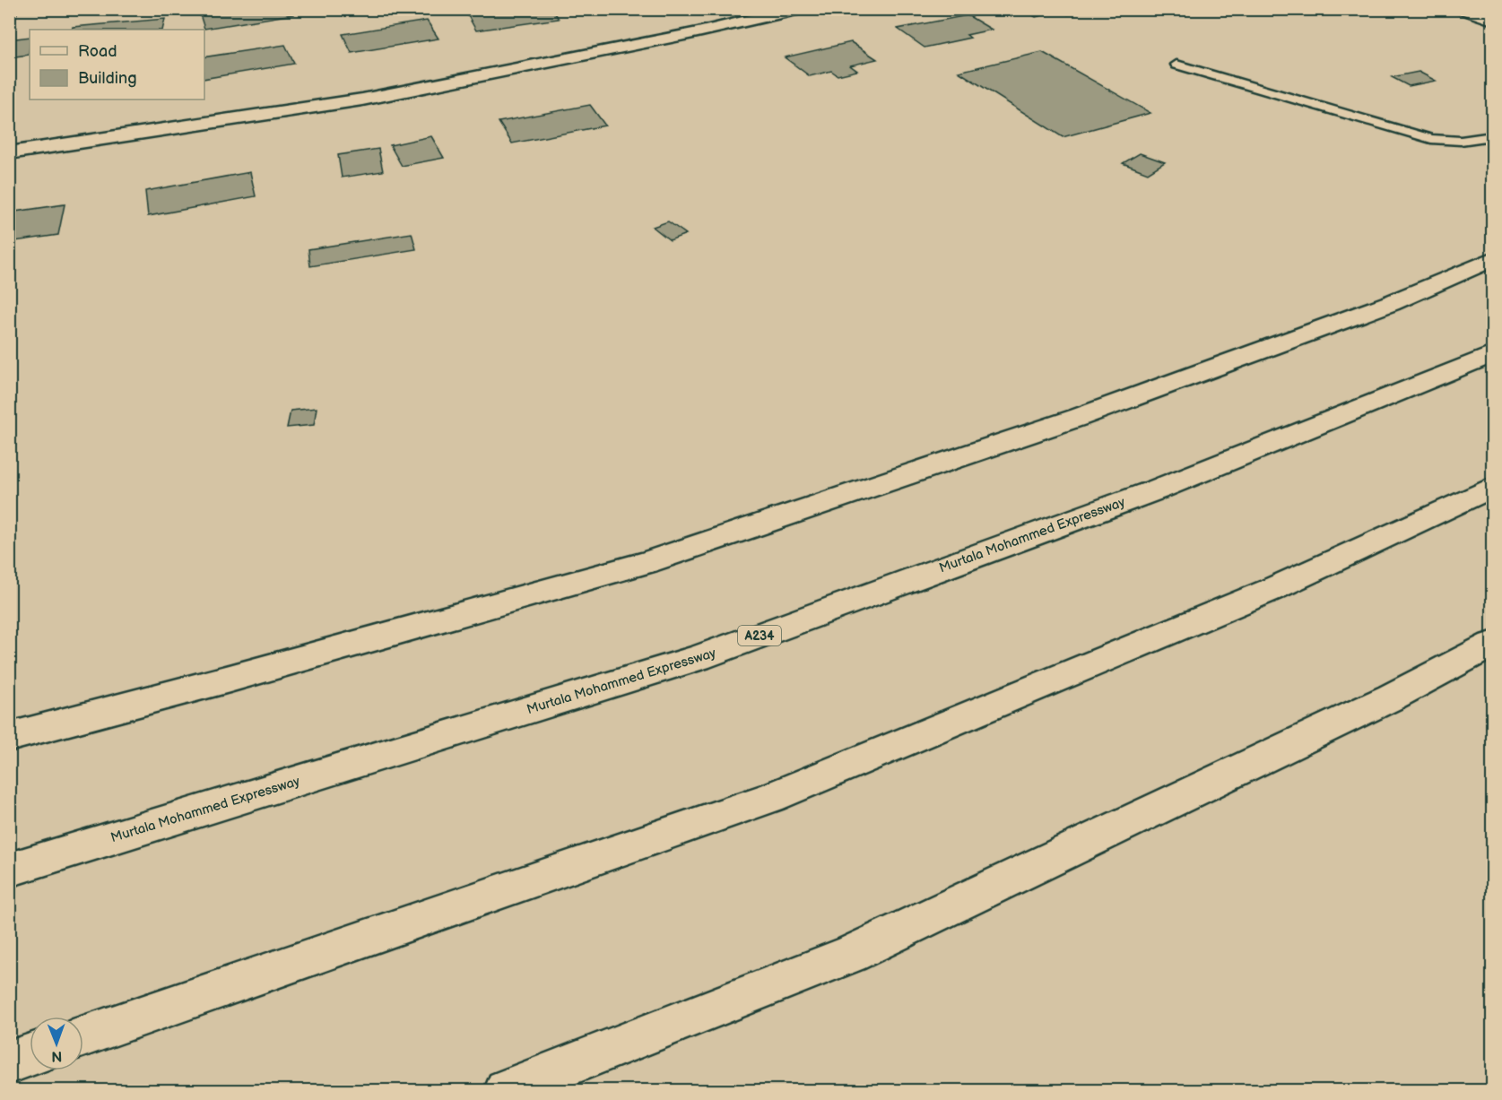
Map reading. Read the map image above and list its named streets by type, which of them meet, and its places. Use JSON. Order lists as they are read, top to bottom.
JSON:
{
  "streets": {
    "main road": ["Murtala Mohammed Expressway", "A234"]
  },
  "legend": ["Road", "Building"],
  "north": "bottom"
}
